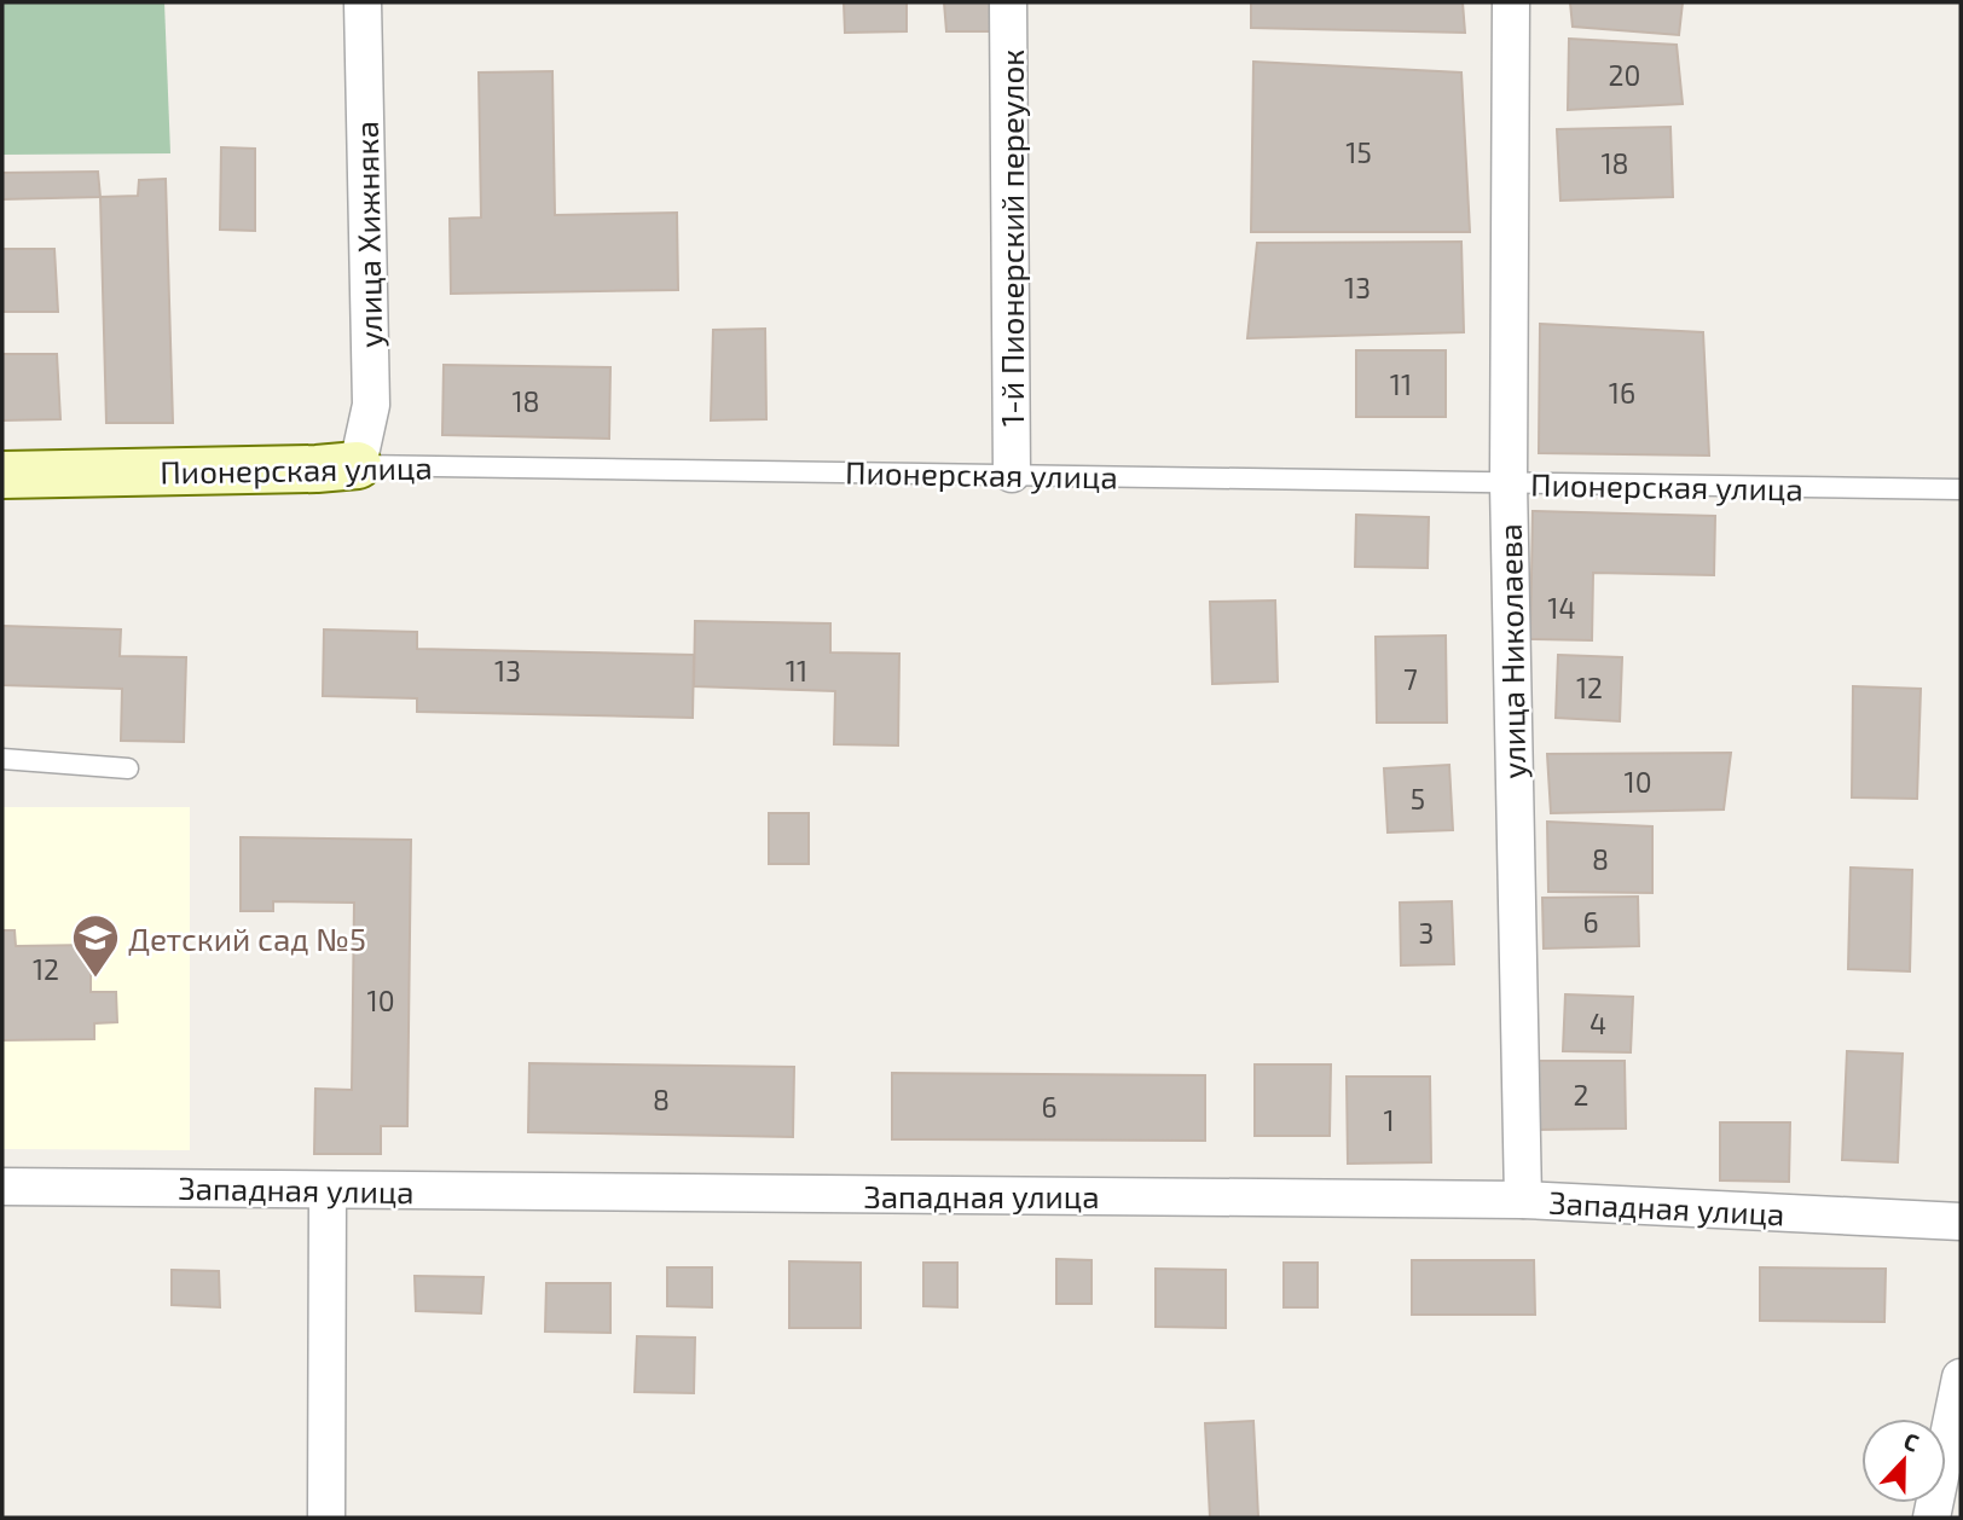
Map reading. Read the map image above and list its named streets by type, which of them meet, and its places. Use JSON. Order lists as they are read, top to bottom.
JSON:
{
  "streets": {
    "street": [
      "улица Хижняка",
      "1-й Пионерский переулок",
      "Пионерская улица",
      "улица Николаева",
      "Западная улица"
    ]
  },
  "crossings": [
    ["улица Хижняка", "Пионерская улица"],
    ["1-й Пионерский переулок", "Пионерская улица"],
    ["Пионерская улица", "улица Николаева"],
    ["улица Николаева", "Западная улица"]
  ],
  "places": {
    "school or university": ["Детский сад №5"]
  },
  "house_numbers": [
    "20",
    "15",
    "18",
    "13",
    "11",
    "16",
    "18",
    "14",
    "13",
    "11",
    "7",
    "12",
    "10",
    "5",
    "8",
    "6",
    "3",
    "12",
    "10",
    "4",
    "2",
    "8",
    "6",
    "1"
  ],
  "north": "top"
}
